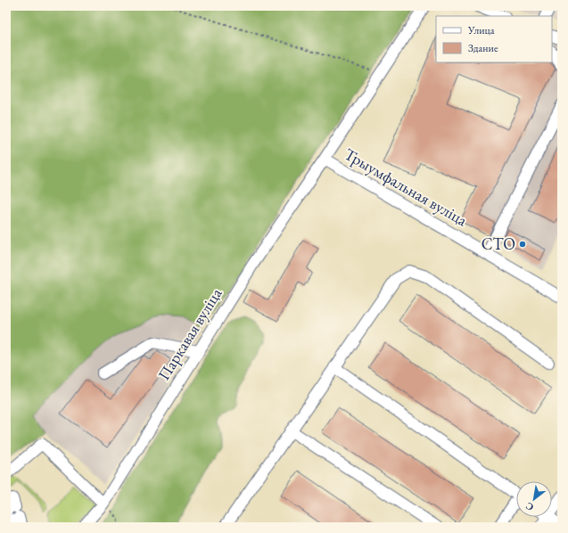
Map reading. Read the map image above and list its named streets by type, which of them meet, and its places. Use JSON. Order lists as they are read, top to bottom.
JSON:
{
  "streets": {
    "street": ["Трыумфальная вуліца", "Паркавая вуліца"]
  },
  "crossings": [
    ["Трыумфальная вуліца", "Паркавая вуліца"]
  ],
  "places": ["СТО"],
  "legend": ["Улица", "Здание"],
  "north": "bottom left"
}
